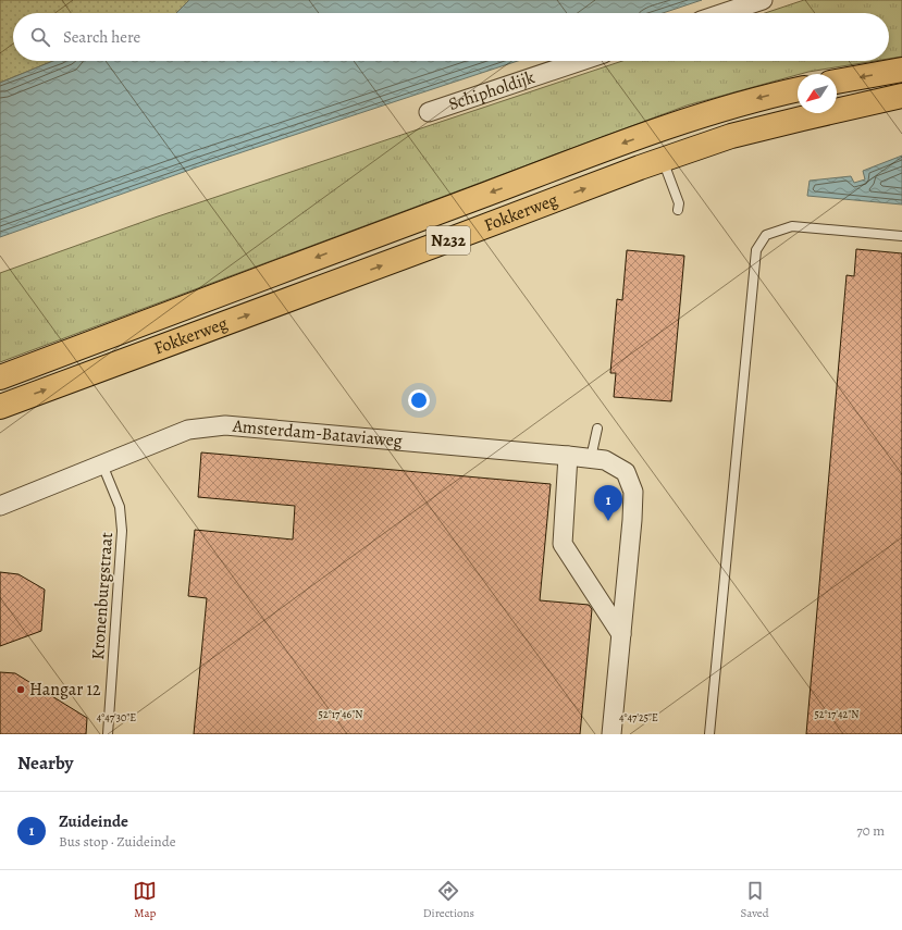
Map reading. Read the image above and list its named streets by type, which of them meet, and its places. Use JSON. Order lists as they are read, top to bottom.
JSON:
{
  "streets": {
    "main road": ["Fokkerweg", "N232"],
    "street": ["Schipholdijk", "Amsterdam-Bataviaweg"],
    "lane": ["Kronenburgstraat"]
  },
  "crossings": [
    ["Amsterdam-Bataviaweg", "Kronenburgstraat"]
  ],
  "places": ["Hangar 12"],
  "north": "bottom left",
  "page": {
    "search": "Search here",
    "pins": "1",
    "heading": "Nearby",
    "list": [
      {
        "mark": "1",
        "name": "Zuideinde",
        "note": "Bus stop · Zuideinde",
        "value": "70 m"
      }
    ],
    "nav": ["Map", "Directions", "Saved"]
  },
  "coordinates": [
    "52°17'46\"N",
    "52°17'42\"N",
    "4°47'30\"E",
    "4°47'25\"E"
  ]
}
